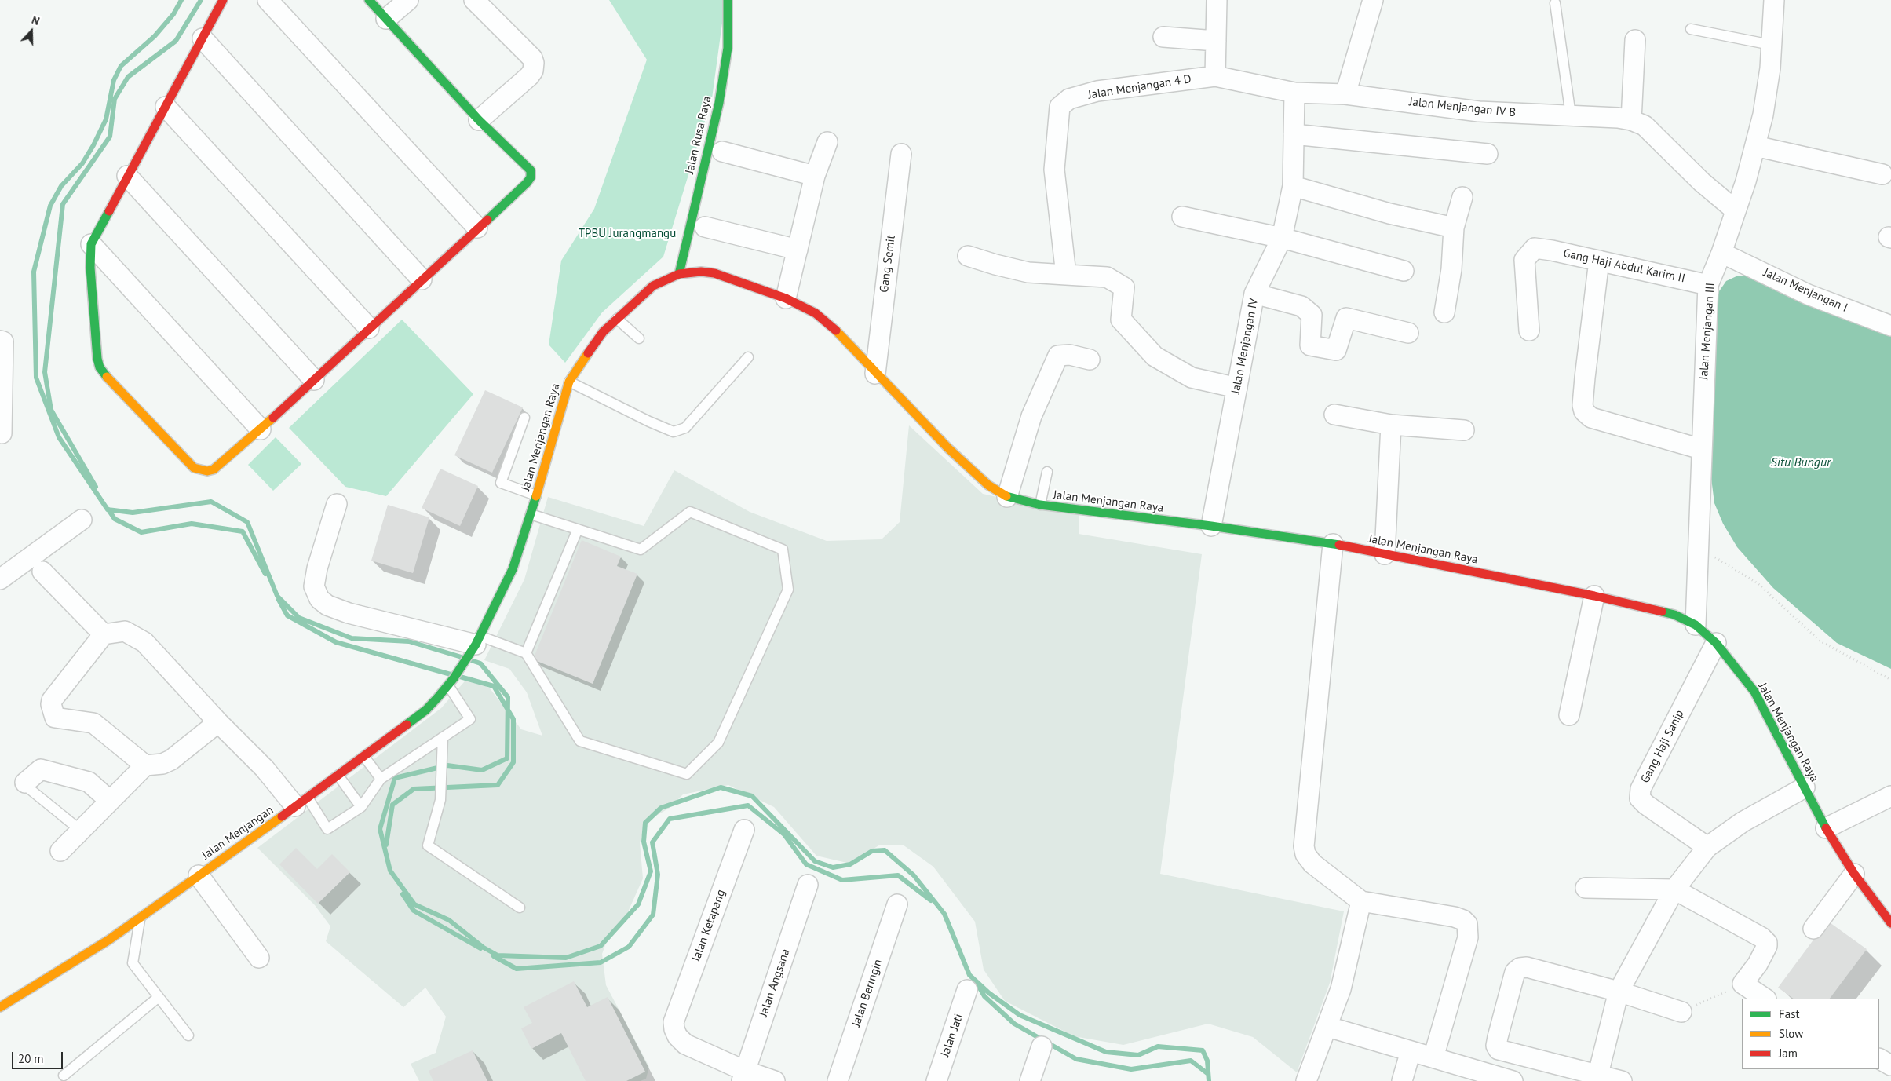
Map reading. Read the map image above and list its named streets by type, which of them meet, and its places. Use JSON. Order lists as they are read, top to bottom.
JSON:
{
  "streets": {
    "main road": ["Jalan Rusa Raya", "Jalan Menjangan Raya", "Jalan Menjangan"],
    "street": [
      "Jalan Menjangan 4 D",
      "Jalan Menjangan IV B",
      "Gang Semit",
      "Gang Haji Abdul Karim II",
      "Jalan Menjangan I",
      "Jalan Menjangan III",
      "Jalan Menjangan IV",
      "Gang Haji Sanip",
      "Jalan Ketapang",
      "Jalan Angsana",
      "Jalan Beringin",
      "Jalan Jati"
    ]
  },
  "crossings": [
    ["Jalan Menjangan IV B", "Jalan Menjangan IV"],
    ["Jalan Rusa Raya", "Jalan Menjangan Raya"],
    ["Gang Semit", "Jalan Menjangan Raya"],
    ["Gang Haji Abdul Karim II", "Jalan Menjangan III"],
    ["Jalan Menjangan I", "Jalan Menjangan III"],
    ["Jalan Menjangan III", "Jalan Menjangan Raya"],
    ["Jalan Menjangan IV", "Jalan Menjangan Raya"],
    ["Jalan Menjangan Raya", "Gang Haji Sanip"],
    ["Jalan Menjangan Raya", "Jalan Menjangan"],
    ["Jalan Ketapang", "Jalan Angsana"]
  ],
  "water": ["Situ Bungur"],
  "parks": ["TPBU Jurangmangu"],
  "legend": ["Fast", "Slow", "Jam"],
  "scale_bar": "20 m",
  "north": "top"
}
